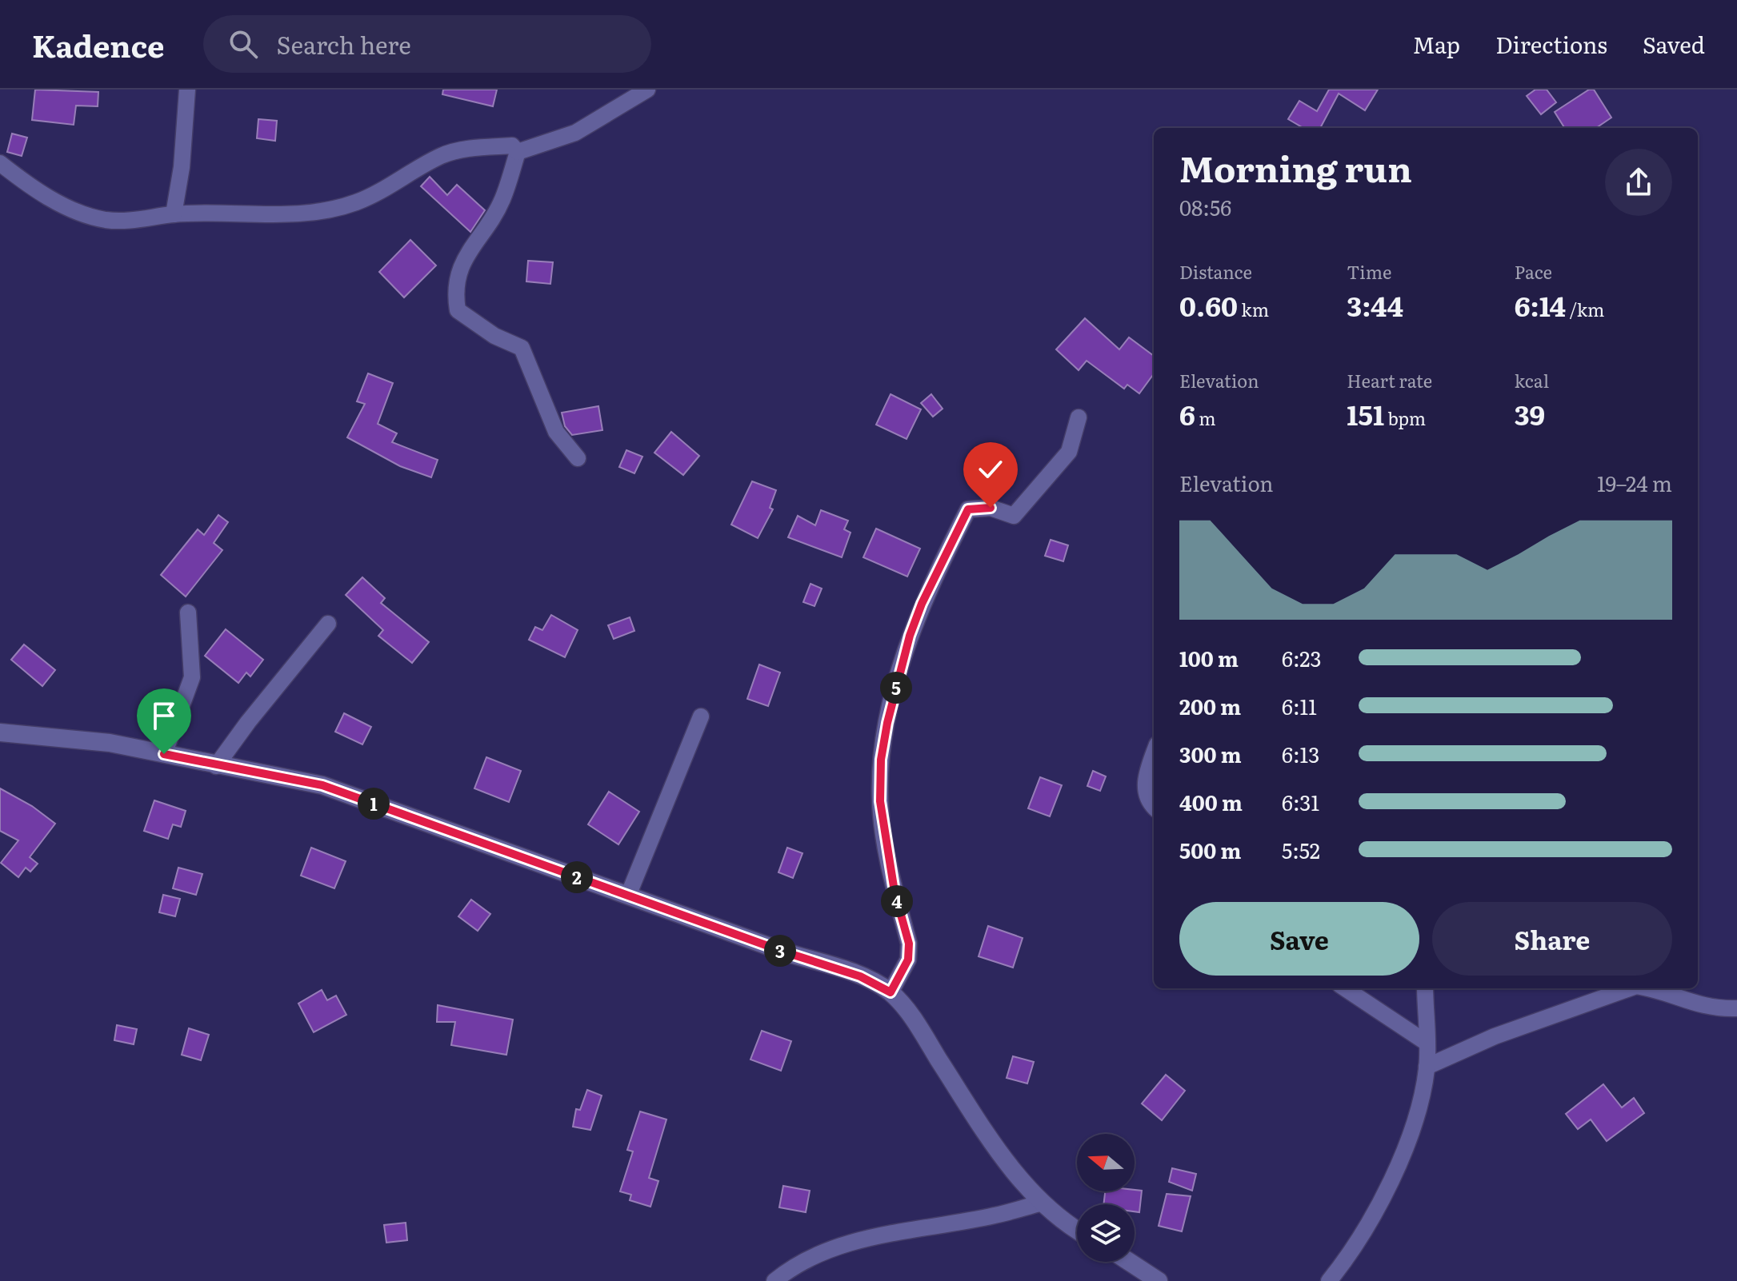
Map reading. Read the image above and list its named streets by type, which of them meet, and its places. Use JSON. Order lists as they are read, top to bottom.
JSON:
{
  "north": "left",
  "page": {
    "header": "Kadence",
    "search": "Search here",
    "nav": ["Map", "Directions", "Saved"],
    "heading": ["Morning run", "08:56"],
    "stats": [
      ["Distance", "0.60 km"],
      ["Time", "3:44"],
      ["Pace", "6:14 /km"],
      ["Elevation", "6 m"],
      ["Heart rate", "151 bpm"],
      ["kcal", "39"]
    ],
    "chart": ["Elevation", "19–24 m"],
    "list": [
      {
        "name": "100 m",
        "note": "6:23"
      },
      {
        "name": "200 m",
        "note": "6:11"
      },
      {
        "name": "300 m",
        "note": "6:13"
      },
      {
        "name": "400 m",
        "note": "6:31"
      },
      {
        "name": "500 m",
        "note": "5:52"
      }
    ],
    "pins": [
      "5",
      "1",
      "2",
      "4",
      "3"
    ],
    "buttons": ["Save", "Share"]
  }
}
